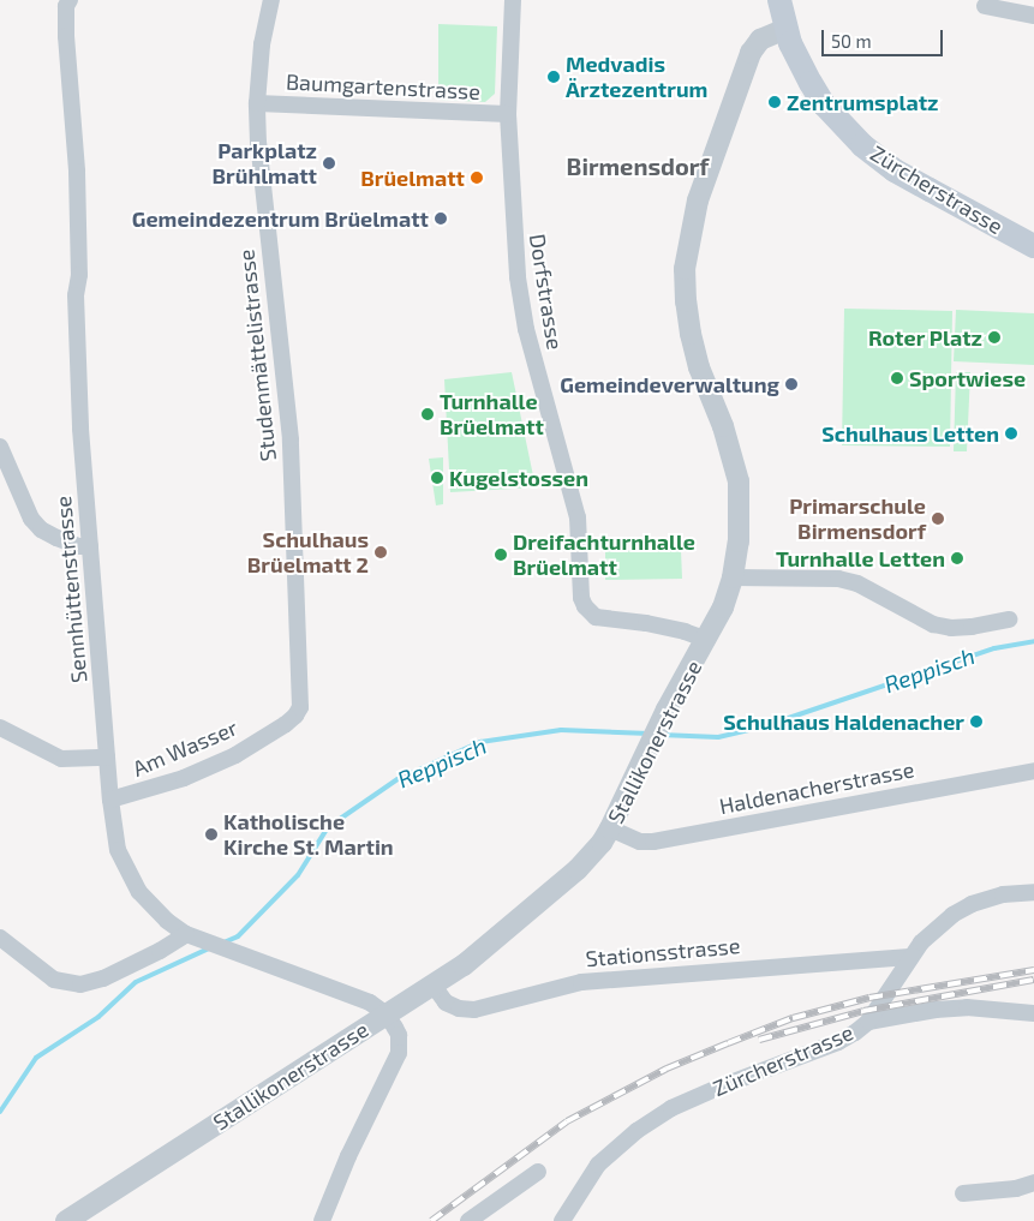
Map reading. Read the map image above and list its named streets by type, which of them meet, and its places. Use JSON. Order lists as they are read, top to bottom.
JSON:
{
  "streets": {
    "main road": ["Zürcherstrasse"],
    "street": [
      "Baumgartenstrasse",
      "Dorfstrasse",
      "Studenmättelistrasse",
      "Sennhüttenstrasse",
      "Stallikonerstrasse",
      "Am Wasser",
      "Haldenacherstrasse",
      "Stationsstrasse"
    ]
  },
  "crossings": [
    ["Baumgartenstrasse", "Dorfstrasse"],
    ["Baumgartenstrasse", "Studenmättelistrasse"],
    ["Zürcherstrasse", "Stallikonerstrasse"],
    ["Zürcherstrasse", "Stationsstrasse"],
    ["Dorfstrasse", "Stallikonerstrasse"],
    ["Studenmättelistrasse", "Am Wasser"],
    ["Sennhüttenstrasse", "Stallikonerstrasse"],
    ["Sennhüttenstrasse", "Am Wasser"],
    ["Stallikonerstrasse", "Haldenacherstrasse"],
    ["Stallikonerstrasse", "Stationsstrasse"]
  ],
  "districts": ["Birmensdorf"],
  "water": ["Reppisch"],
  "places": [
    "Medvadis Ärztezentrum",
    "Zentrumsplatz",
    "Parkplatz Brühlmatt",
    "Brüelmatt",
    "Gemeindezentrum Brüelmatt",
    "Roter Platz",
    "Sportwiese",
    "Gemeindeverwaltung",
    "Turnhalle Brüelmatt",
    "Schulhaus Letten",
    "Kugelstossen",
    "Primarschule Birmensdorf",
    "Schulhaus Brüelmatt 2",
    "Dreifachturnhalle Brüelmatt",
    "Turnhalle Letten",
    "Schulhaus Haldenacher",
    "Katholische Kirche St. Martin"
  ],
  "scale_bar": "50 m"
}
